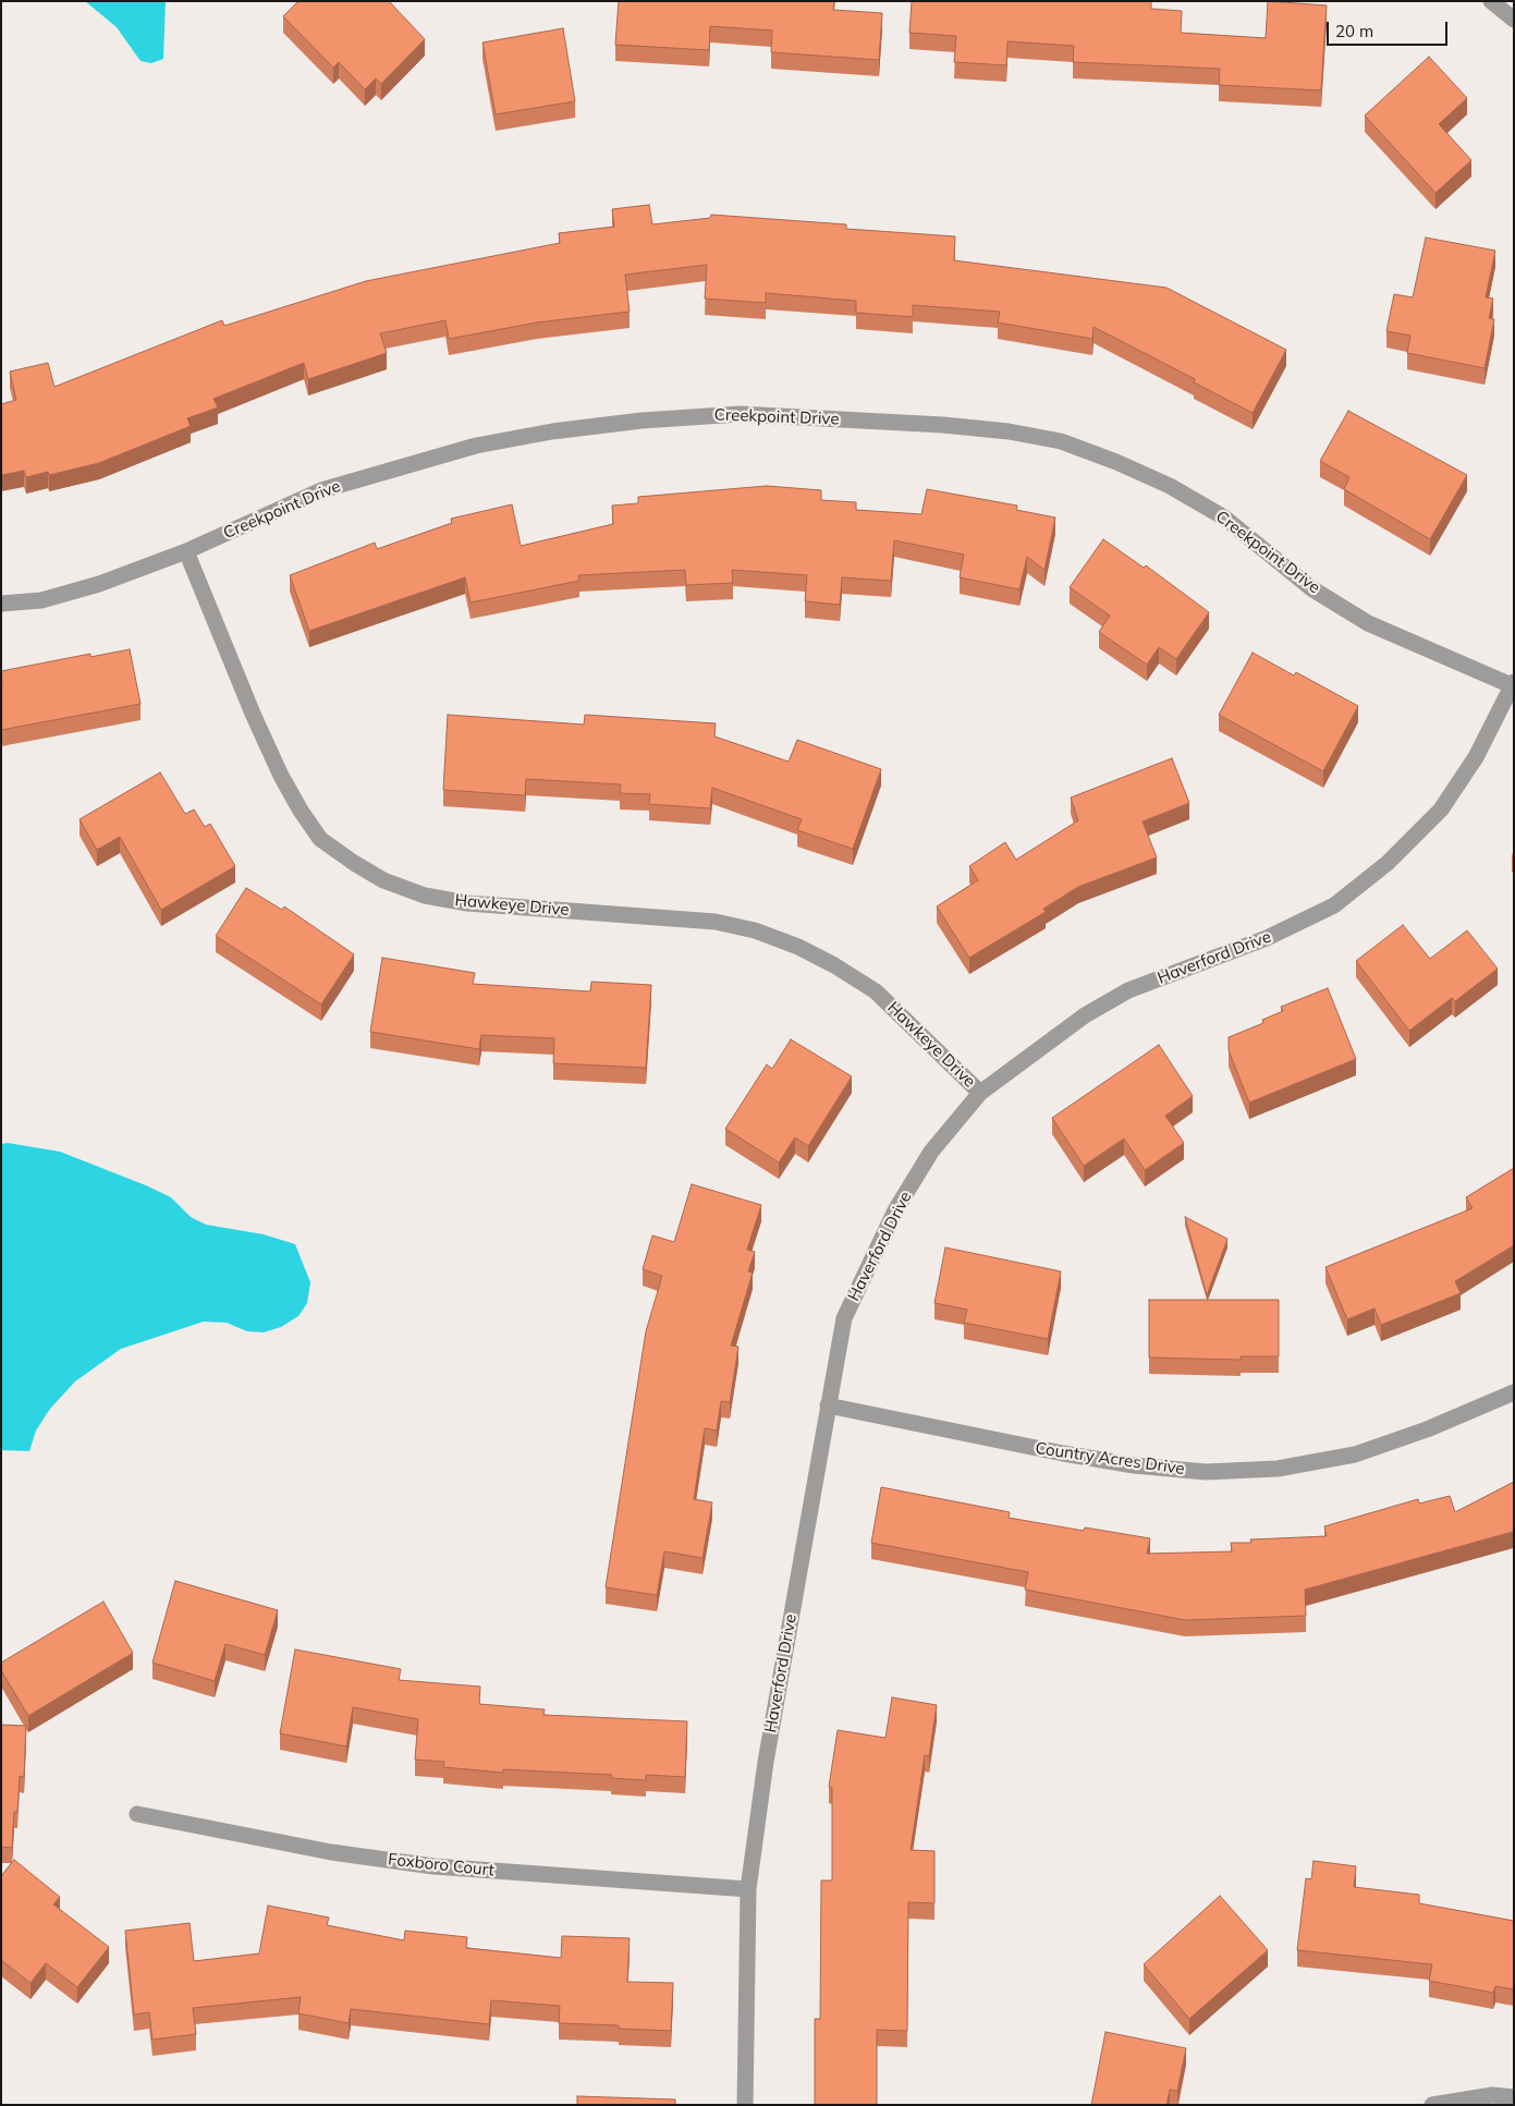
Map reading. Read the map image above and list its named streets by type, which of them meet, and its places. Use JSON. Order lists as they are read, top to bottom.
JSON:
{
  "streets": {
    "street": [
      "Creekpoint Drive",
      "Hawkeye Drive",
      "Haverford Drive",
      "Country Acres Drive",
      "Foxboro Court"
    ]
  },
  "crossings": [
    ["Creekpoint Drive", "Hawkeye Drive"],
    ["Creekpoint Drive", "Haverford Drive"],
    ["Hawkeye Drive", "Haverford Drive"],
    ["Haverford Drive", "Country Acres Drive"],
    ["Haverford Drive", "Foxboro Court"]
  ],
  "scale_bar": "20 m"
}
